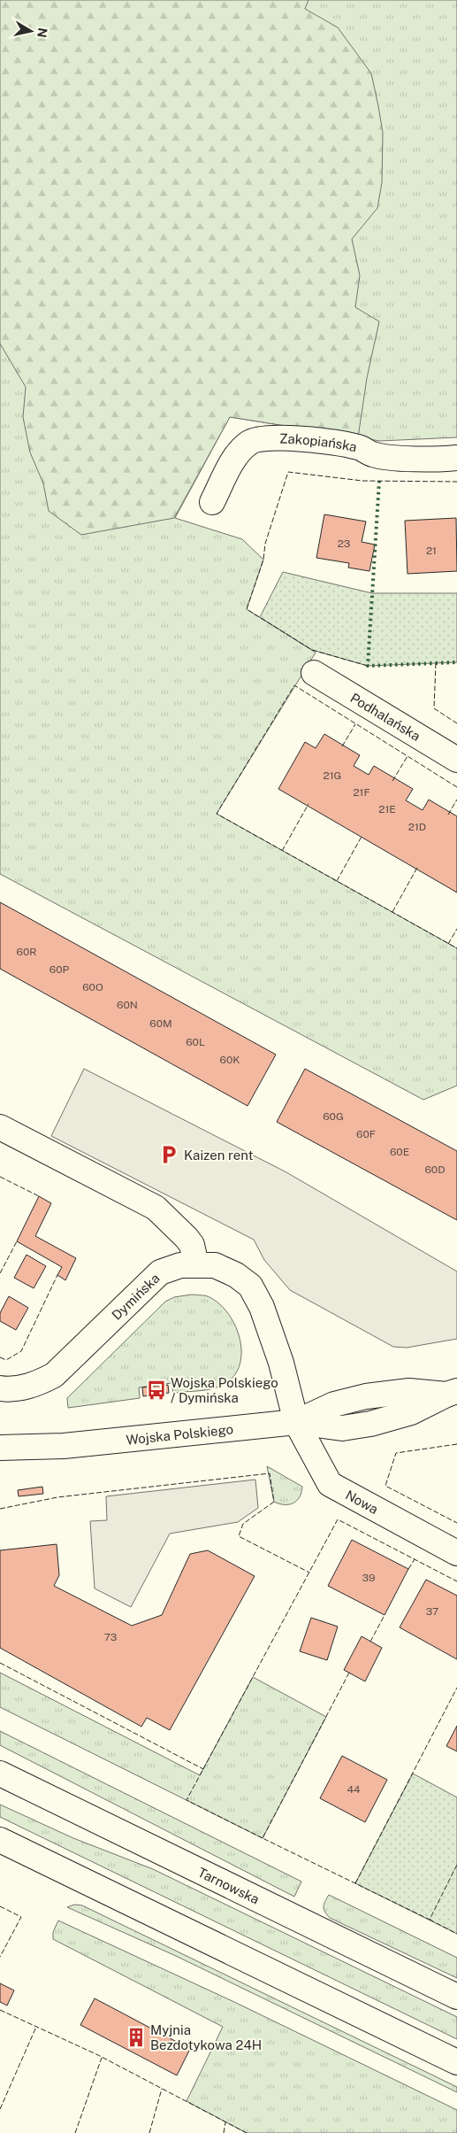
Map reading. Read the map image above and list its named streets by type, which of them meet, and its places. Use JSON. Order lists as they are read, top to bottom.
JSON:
{
  "streets": {
    "street": [
      "Zakopiańska",
      "Podhalańska",
      "Dymińska",
      "Wojska Polskiego",
      "Nowa",
      "Tarnowska"
    ]
  },
  "crossings": [
    ["Dymińska", "Wojska Polskiego"],
    ["Dymińska", "Nowa"],
    ["Wojska Polskiego", "Nowa"]
  ],
  "places": {
    "parking": ["Kaizen rent"],
    "bus stop": ["Wojska Polskiego / Dymińska"],
    "building": ["Myjnia Bezdotykowa 24H"]
  },
  "house_numbers": [
    "23",
    "21",
    "21G",
    "21F",
    "21E",
    "21D",
    "60R",
    "60P",
    "60O",
    "60N",
    "60M",
    "60L",
    "60K",
    "60G",
    "60F",
    "60E",
    "60D",
    "39",
    "37",
    "73",
    "44"
  ],
  "north": "right"
}
